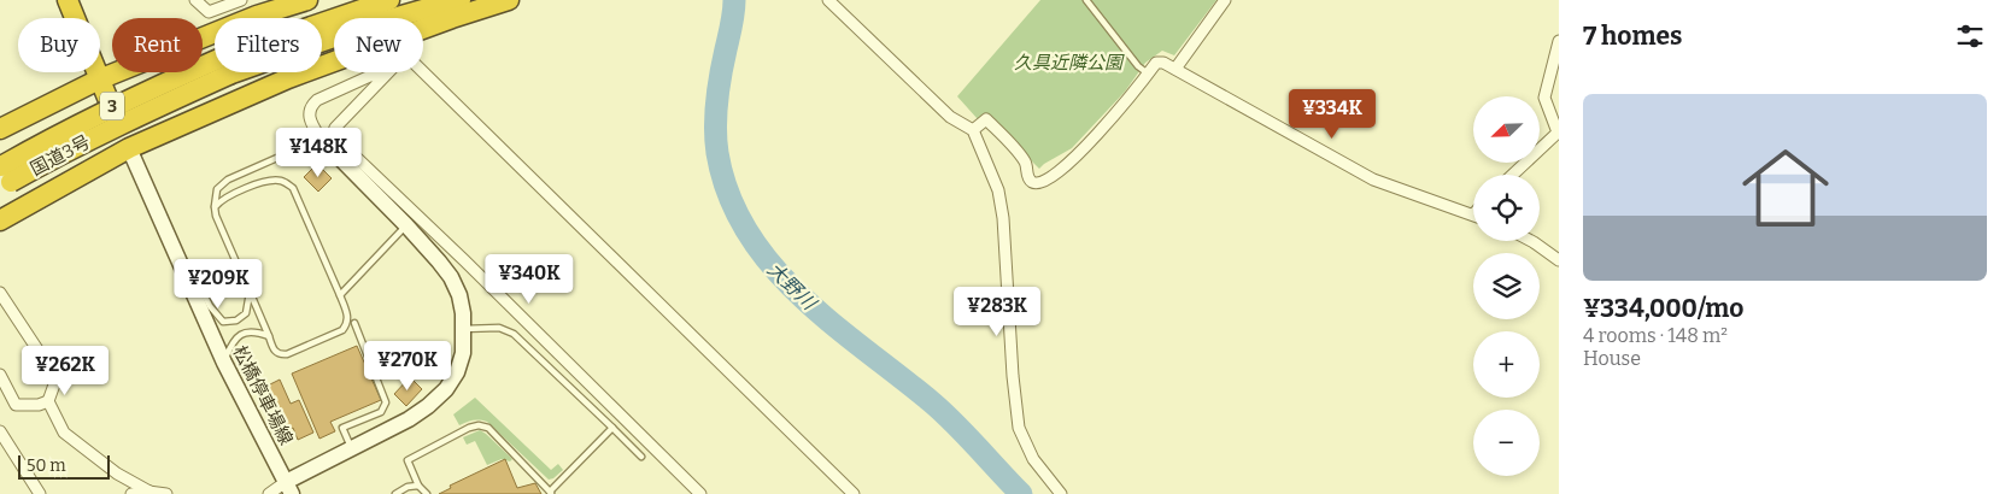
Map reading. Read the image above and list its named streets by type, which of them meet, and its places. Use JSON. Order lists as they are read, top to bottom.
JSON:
{
  "streets": {
    "highway": ["3", "国道3号"],
    "street": ["松橋停車場線"]
  },
  "water": ["大野川"],
  "parks": ["久具近隣公園"],
  "scale_bar": "50 m",
  "north": "bottom left",
  "page": {
    "heading": "7 homes",
    "chip": [
      "Buy",
      "Rent",
      "Filters",
      "New"
    ],
    "list": [
      {
        "name": "¥334,000/mo",
        "note": "4 rooms · 148 m² · House"
      }
    ],
    "price": [
      "¥334K",
      "¥148K",
      "¥340K",
      "¥209K",
      "¥283K",
      "¥270K",
      "¥262K"
    ],
    "map_buttons": ["+", "−"],
    "scale": "50 m"
  }
}
